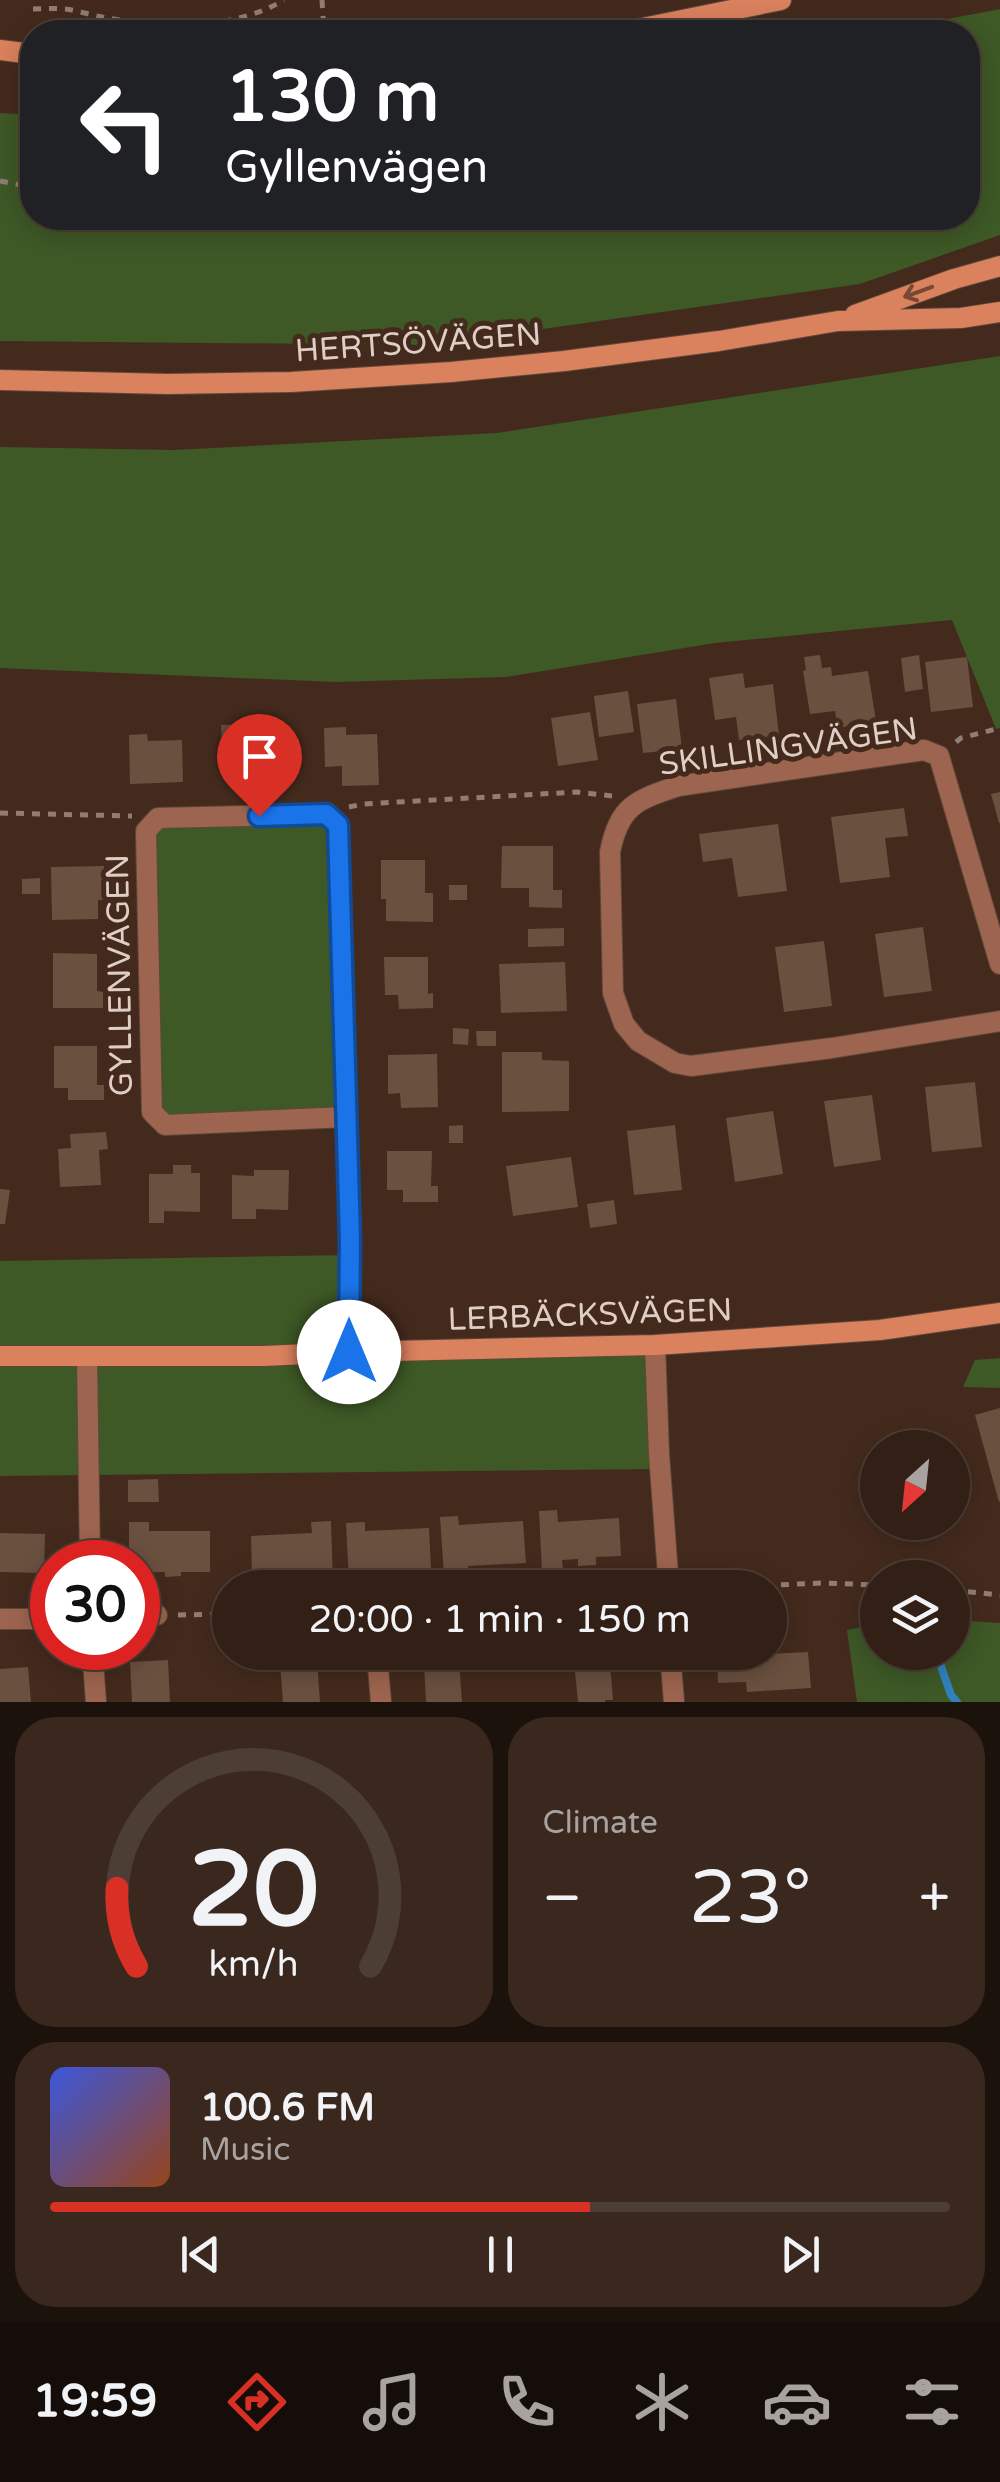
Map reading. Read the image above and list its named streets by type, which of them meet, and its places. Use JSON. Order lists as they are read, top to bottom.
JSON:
{
  "streets": {
    "street": [
      "HERTSÖVÄGEN",
      "SKILLINGVÄGEN",
      "GYLLENVÄGEN",
      "LERBÄCKSVÄGEN"
    ]
  },
  "north": "bottom left",
  "page": {
    "turn": ["130 m", "Gyllenvägen"],
    "limit": "30",
    "trip": "20:00 · 1 min · 150 m",
    "tile": "Climate",
    "heat": ["−", "23°", "+"],
    "song": ["100.6 FM", "Music"],
    "tabs": "19:59",
    "gauge": ["20", "km/h"]
  }
}
